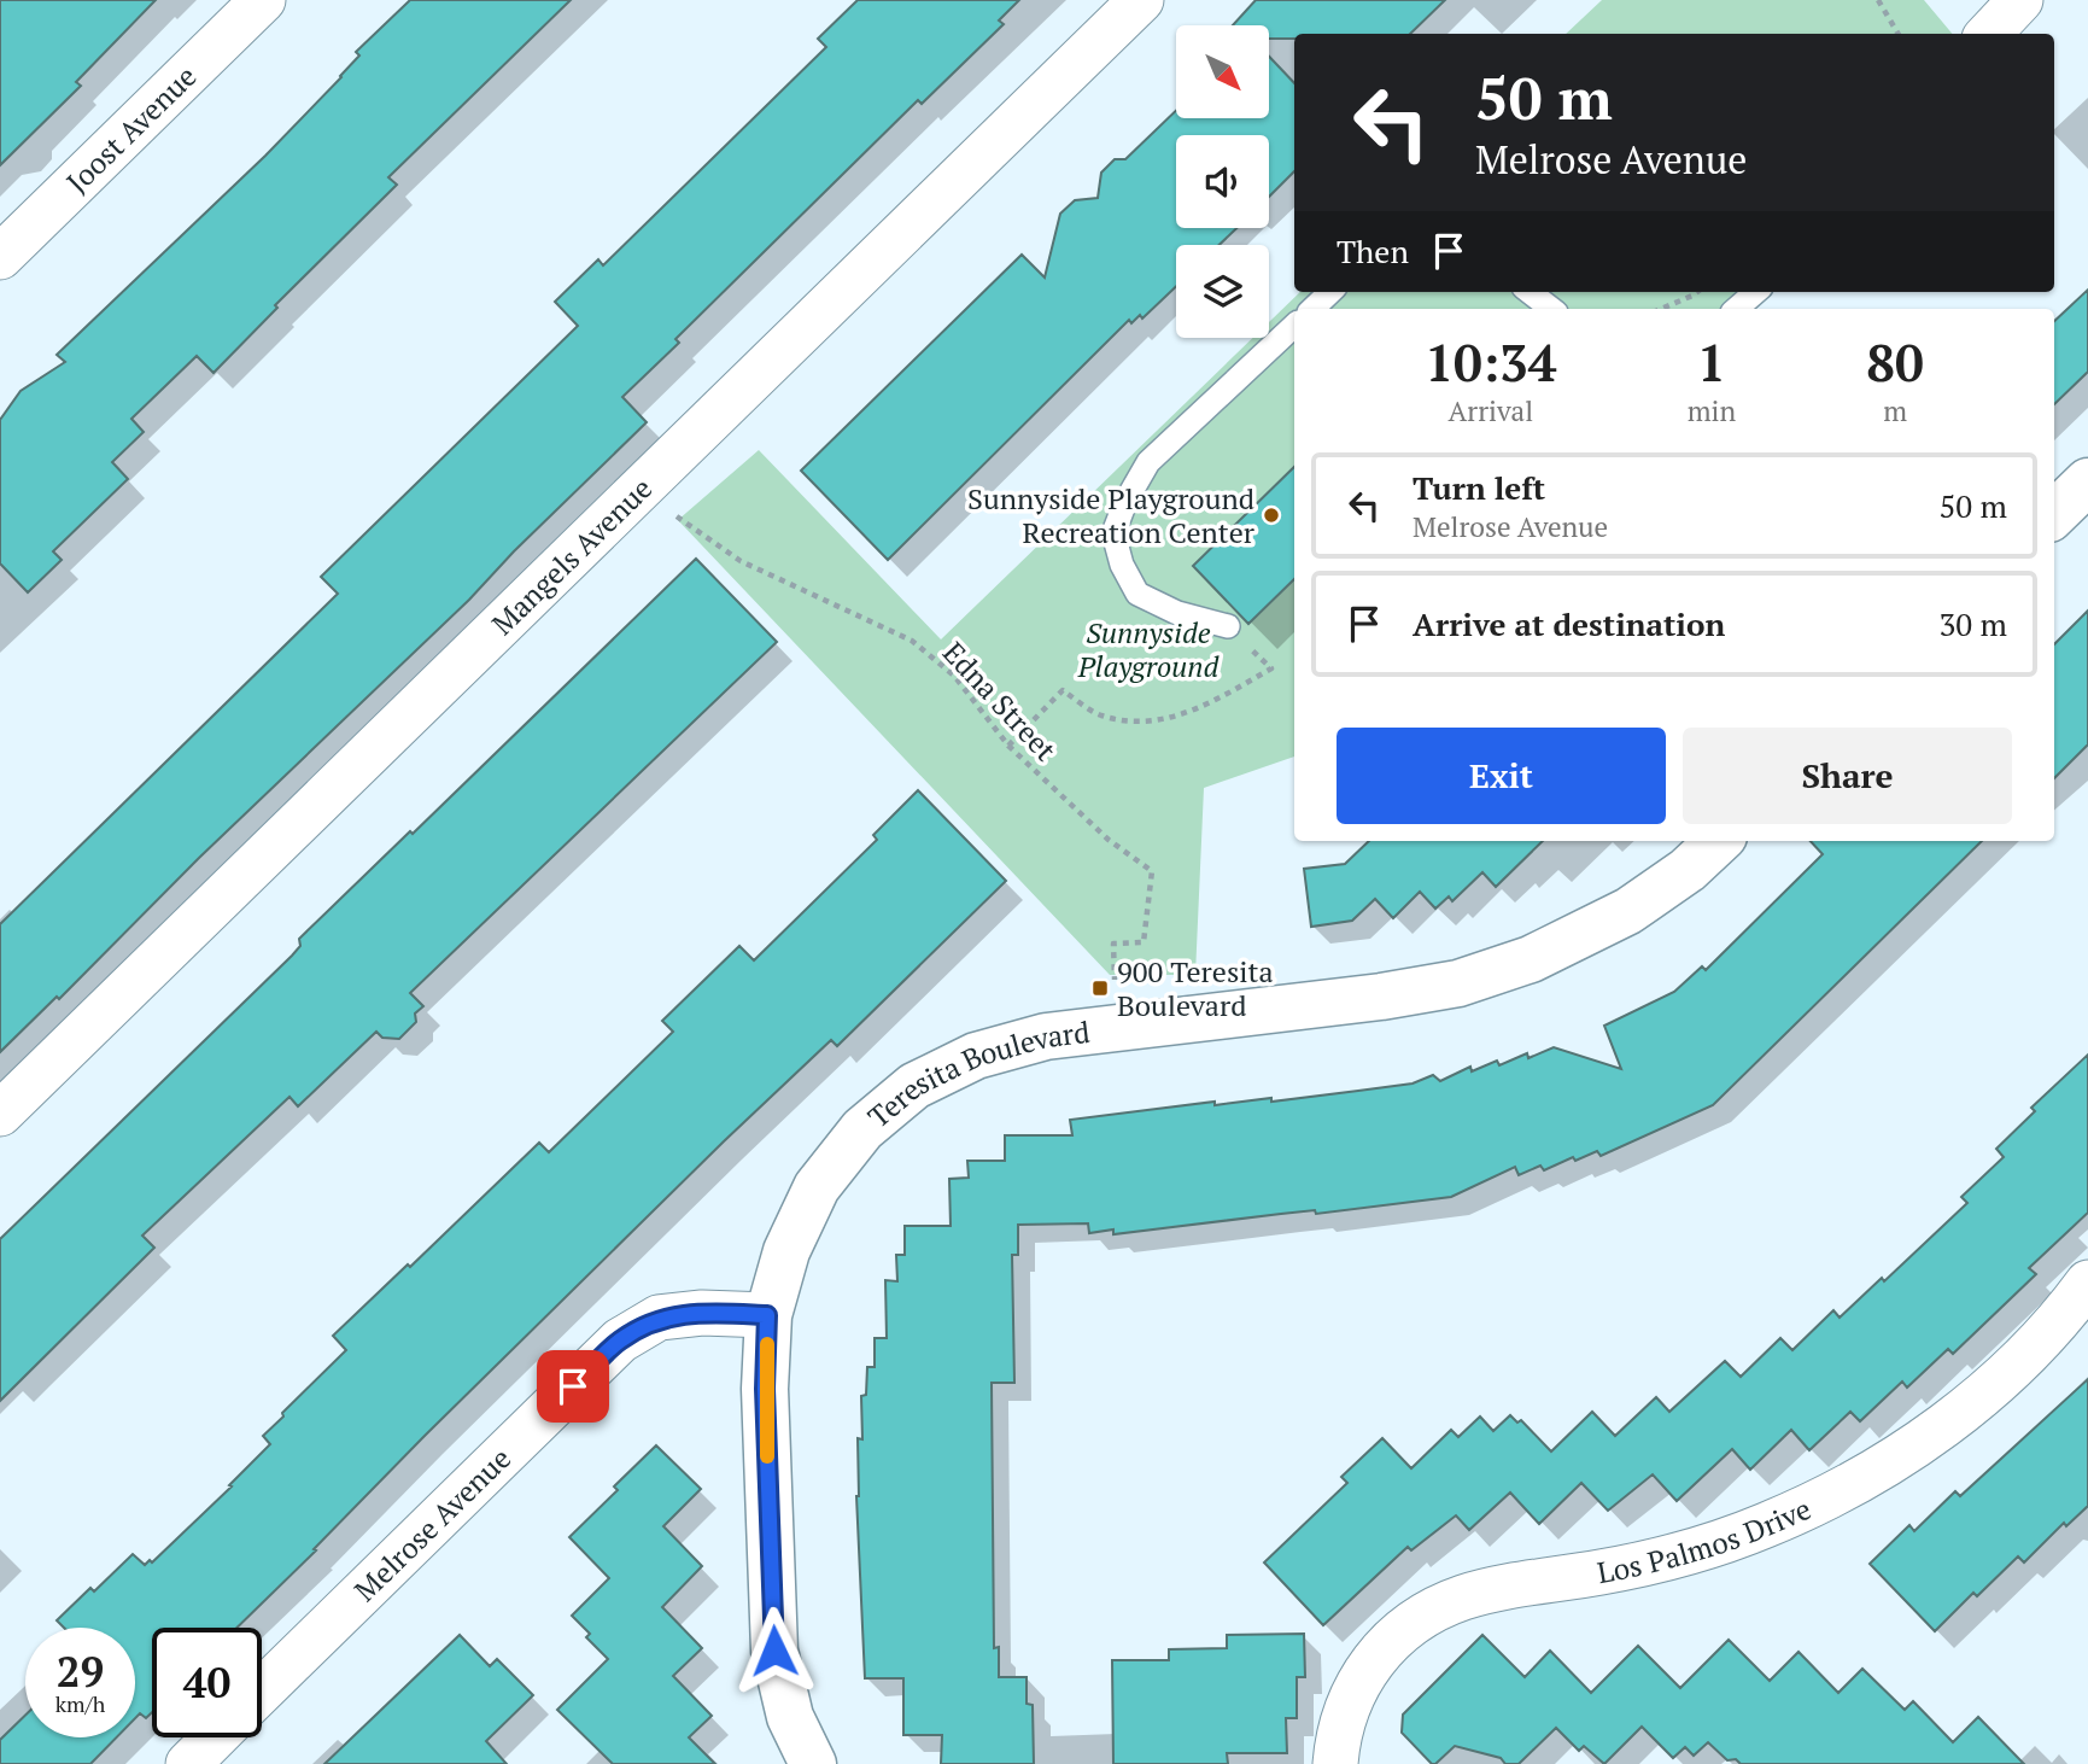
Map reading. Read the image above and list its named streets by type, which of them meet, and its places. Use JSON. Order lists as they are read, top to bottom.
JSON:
{
  "streets": {
    "street": [
      "Joost Avenue",
      "Mangels Avenue",
      "Teresita Boulevard",
      "Melrose Avenue",
      "Los Palmos Drive"
    ],
    "path": ["Edna Street"]
  },
  "crossings": [
    ["Mangels Avenue", "Edna Street"],
    ["Teresita Boulevard", "Melrose Avenue"]
  ],
  "parks": ["Sunnyside Playground"],
  "places": {
    "other": ["Sunnyside Playground Recreation Center"],
    "transit": ["900 Teresita Boulevard"]
  },
  "north": "bottom right",
  "page": {
    "turn": ["50 m", "Melrose Avenue"],
    "then": "Then",
    "eta": [
      "10:34",
      "Arrival",
      "1",
      "min",
      "80",
      "m"
    ],
    "list": [
      {
        "name": "Turn left",
        "note": "Melrose Avenue",
        "value": "50 m"
      },
      {
        "name": "Arrive at destination",
        "value": "30 m"
      }
    ],
    "buttons": ["Exit", "Share"],
    "speed": "29 km/h",
    "limit": "40"
  }
}
